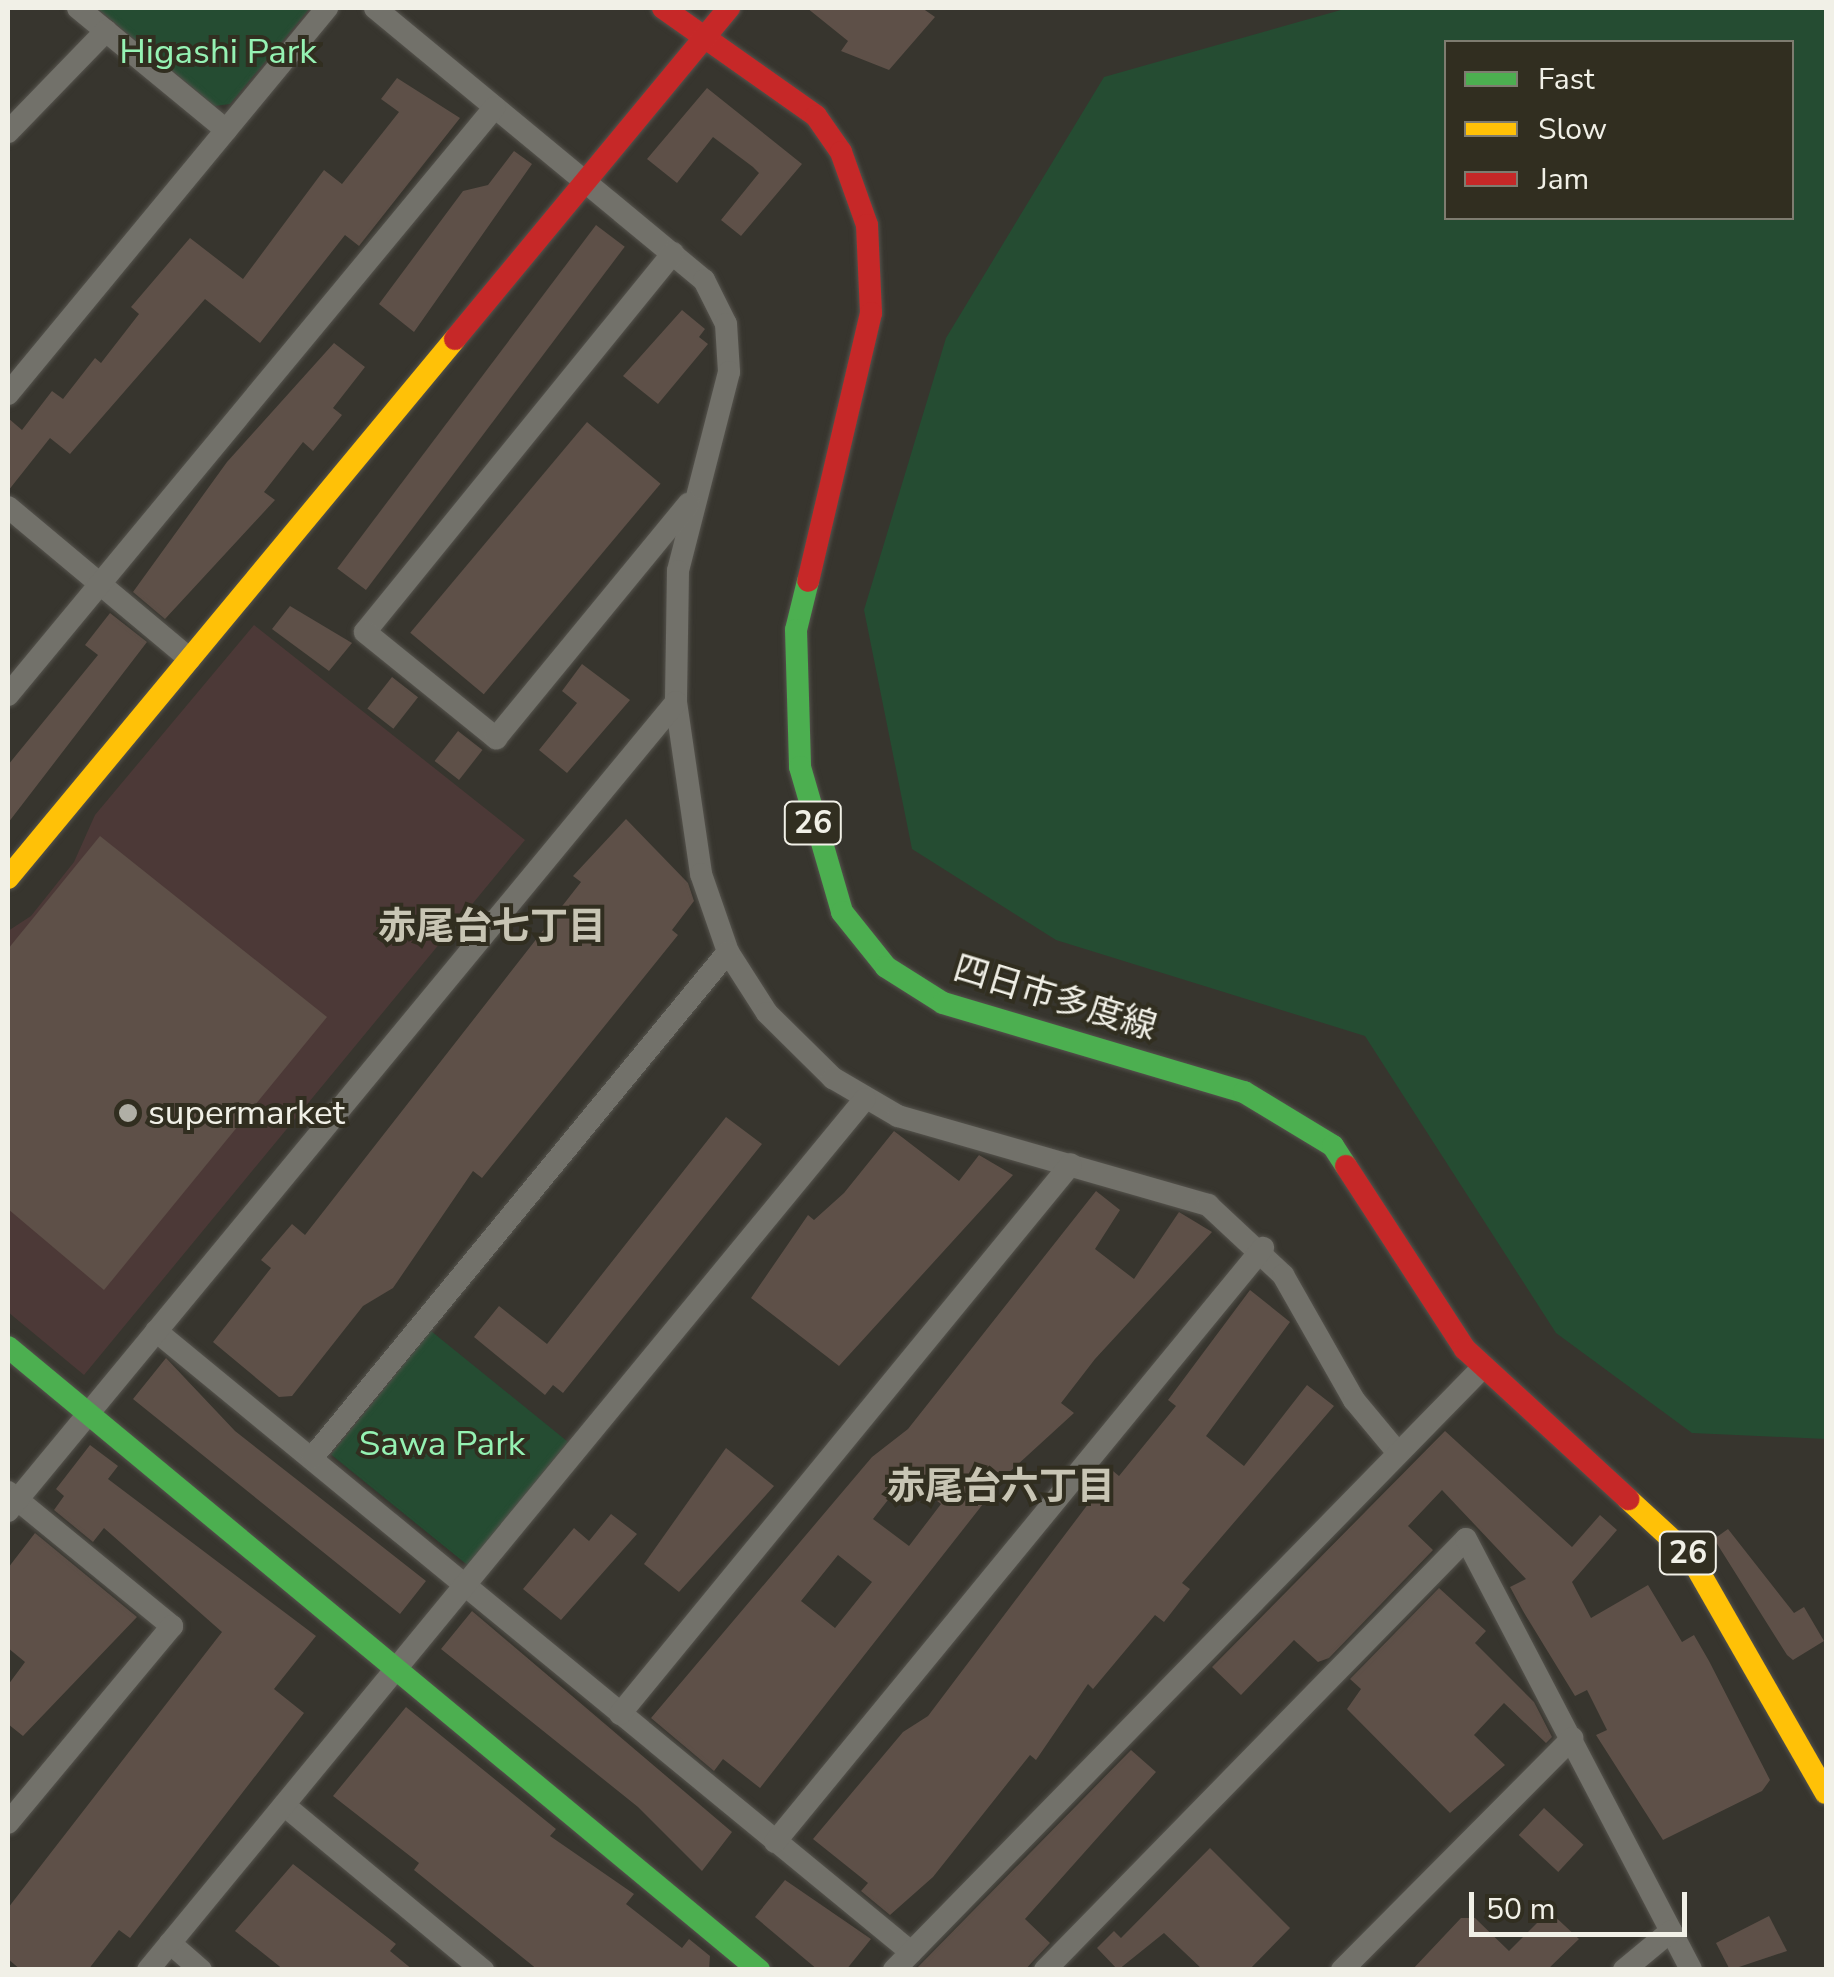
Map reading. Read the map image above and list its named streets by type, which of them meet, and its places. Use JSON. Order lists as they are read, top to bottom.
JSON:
{
  "streets": {
    "main road": ["26", "四日市多度線"]
  },
  "districts": ["赤尾台七丁目", "赤尾台六丁目"],
  "parks": ["Higashi Park", "Sawa Park"],
  "places": ["supermarket"],
  "legend": ["Fast", "Slow", "Jam"],
  "scale_bar": "50 m"
}
